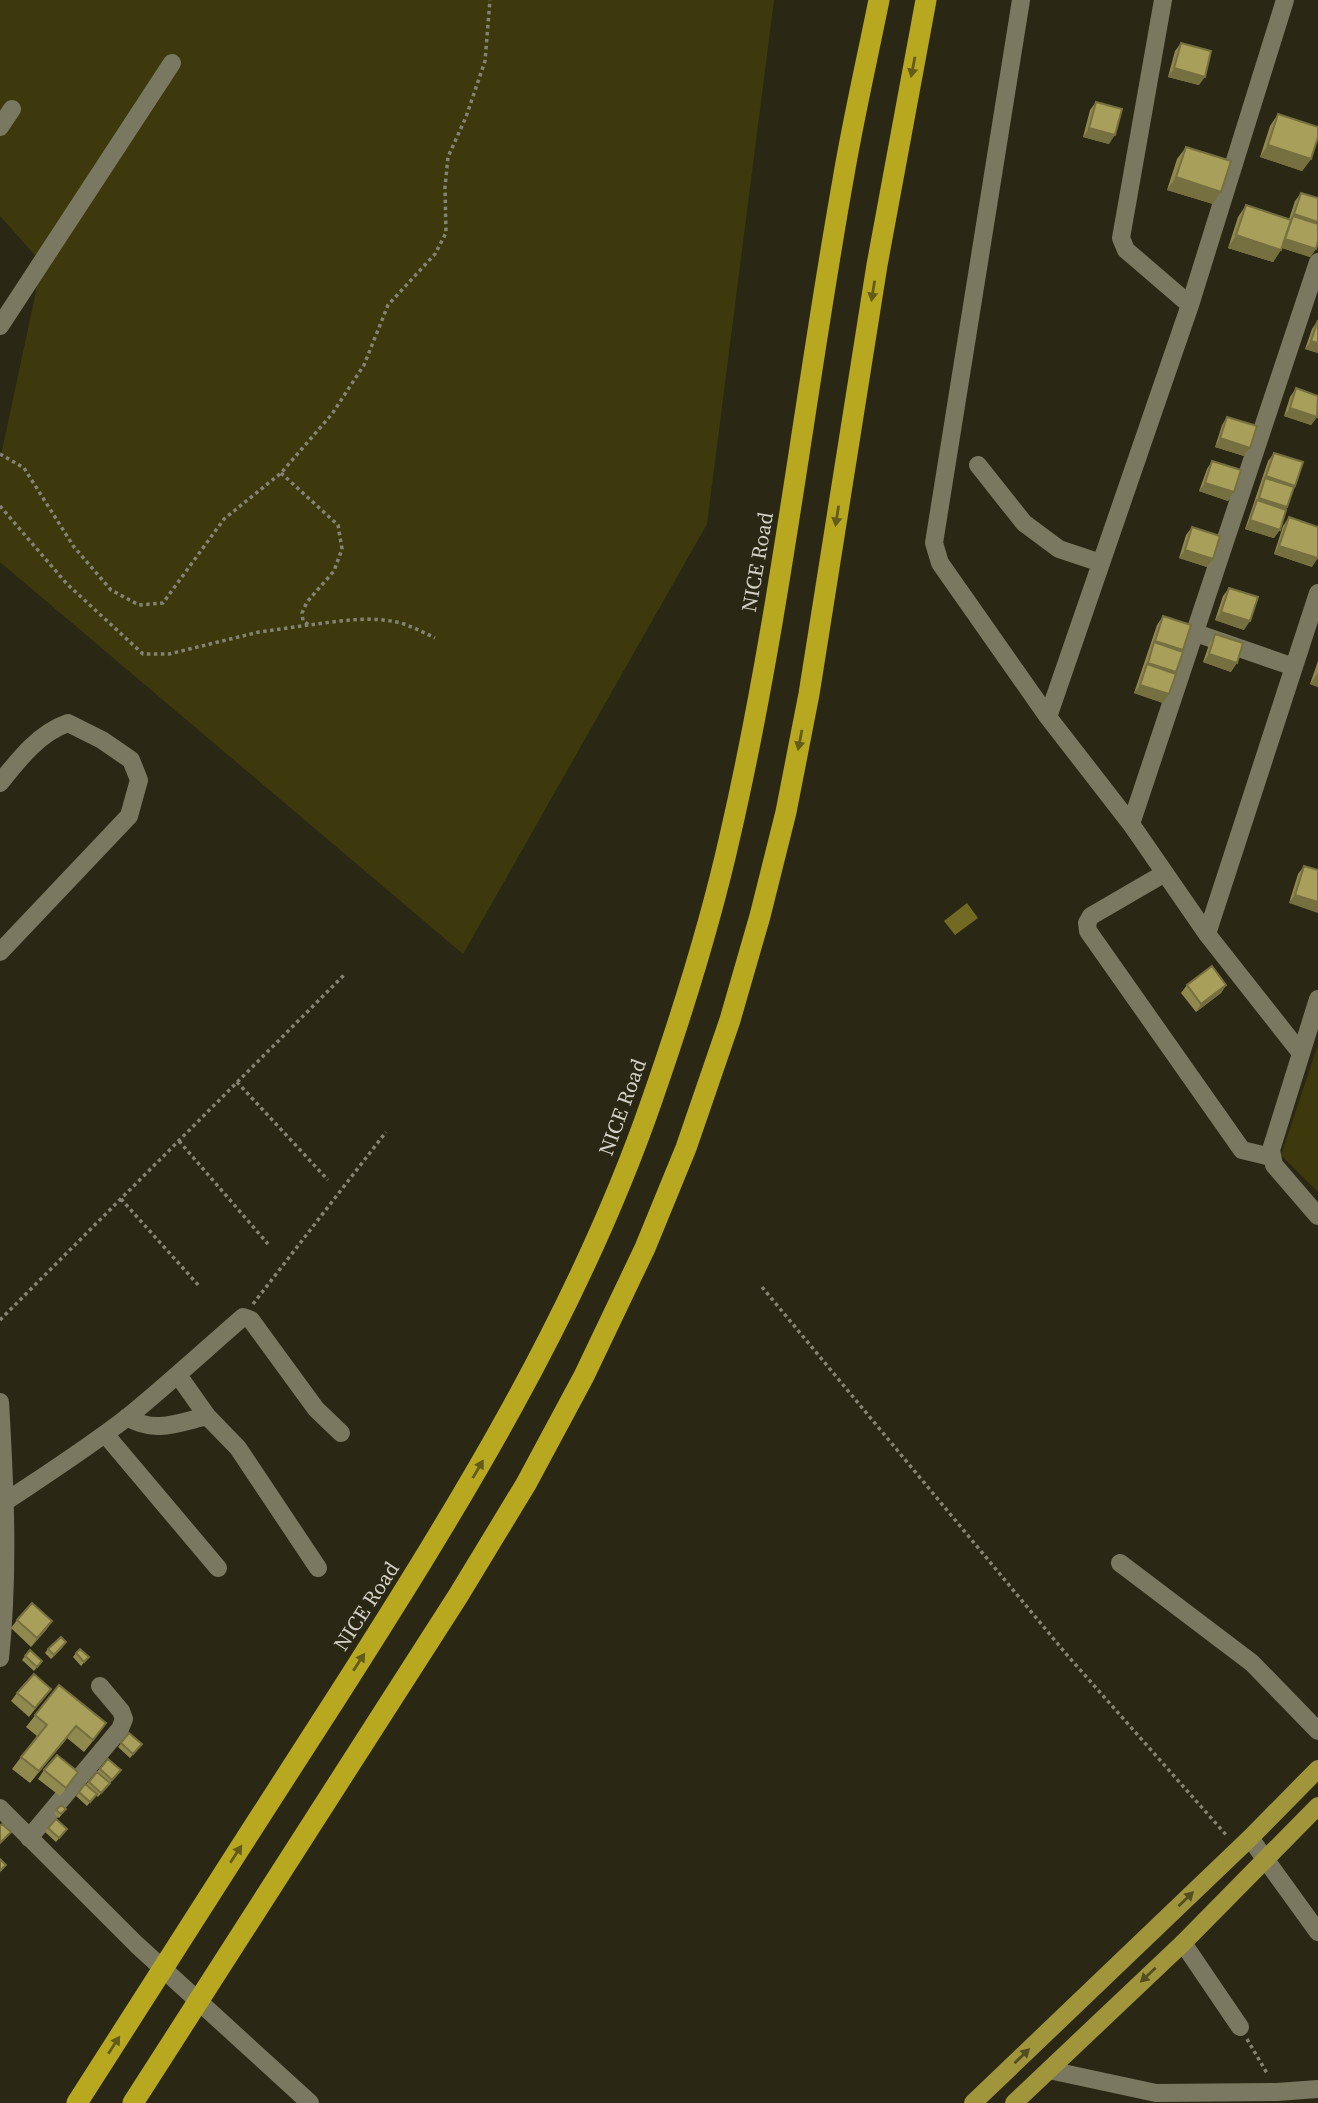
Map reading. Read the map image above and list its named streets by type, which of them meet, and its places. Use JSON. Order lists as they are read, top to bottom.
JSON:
{
  "streets": {
    "highway": ["NICE Road"]
  }
}
